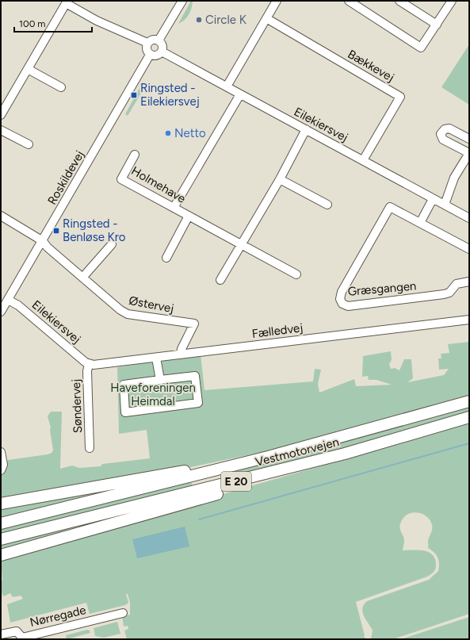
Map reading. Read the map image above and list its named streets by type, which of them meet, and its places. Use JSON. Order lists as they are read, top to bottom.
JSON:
{
  "streets": {
    "highway": ["Vestmotorvejen", "E 20"],
    "street": [
      "Bækkevej",
      "Eilekiersvej",
      "Roskildevej",
      "Holmehave",
      "Græsgangen",
      "Østervej",
      "Fælledvej",
      "Søndervej",
      "Nørregade"
    ]
  },
  "crossings": [
    ["Bækkevej", "Eilekiersvej"],
    ["Eilekiersvej", "Roskildevej"],
    ["Eilekiersvej", "Fælledvej"],
    ["Eilekiersvej", "Søndervej"],
    ["Roskildevej", "Østervej"],
    ["Østervej", "Fælledvej"],
    ["Fælledvej", "Søndervej"]
  ],
  "parks": ["Haveforeningen Heimdal"],
  "places": {
    "other": ["Circle K", "Netto"],
    "transit": ["Ringsted - Eilekiersvej", "Ringsted - Benløse Kro"]
  },
  "scale_bar": "100 m"
}
